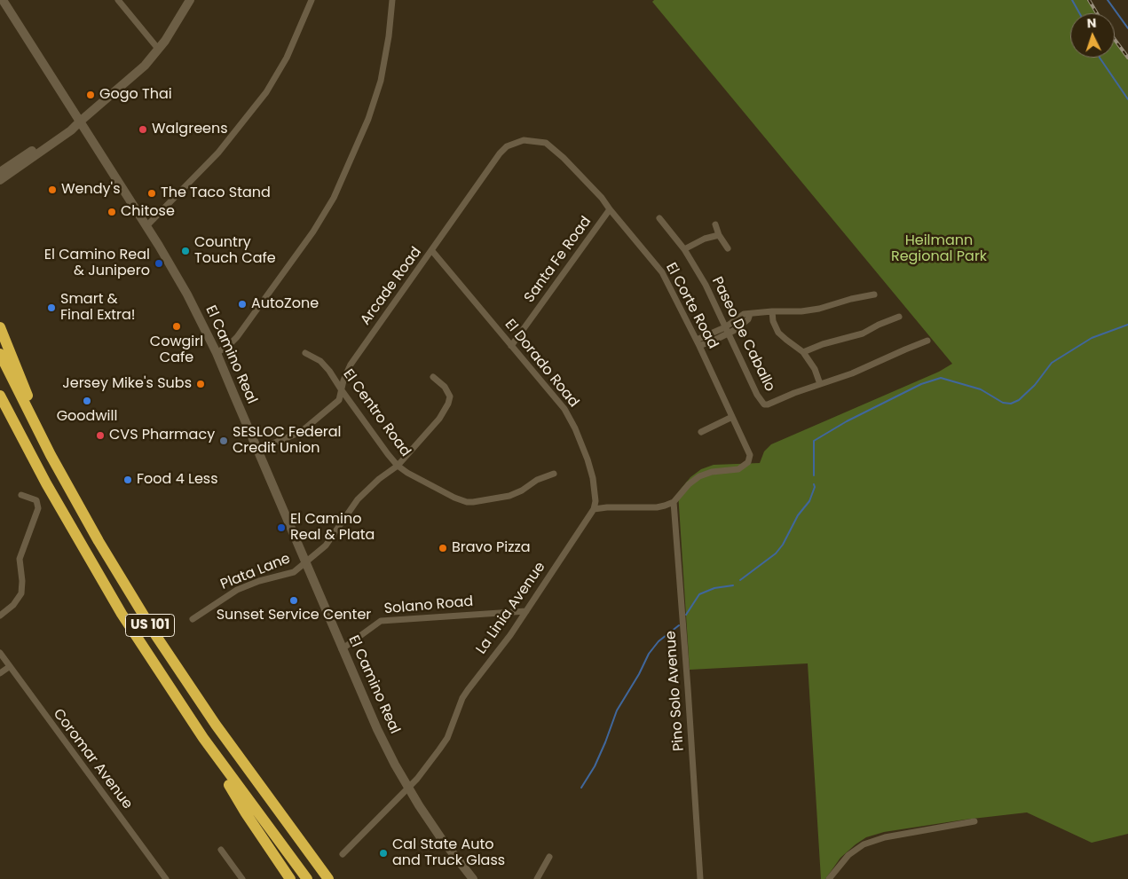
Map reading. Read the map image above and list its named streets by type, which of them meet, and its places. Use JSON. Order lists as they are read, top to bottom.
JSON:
{
  "streets": {
    "highway": ["US 101"],
    "main road": ["El Camino Real"],
    "street": [
      "Santa Fe Road",
      "Arcade Road",
      "El Corte Road",
      "Paseo De Caballo",
      "El Dorado Road",
      "El Centro Road",
      "Plata Lane",
      "Solano Road",
      "La Linia Avenue",
      "Pino Solo Avenue",
      "Coromar Avenue"
    ]
  },
  "crossings": [
    ["Santa Fe Road", "El Corte Road"],
    ["Santa Fe Road", "El Dorado Road"],
    ["Arcade Road", "El Corte Road"],
    ["Arcade Road", "El Camino Real"],
    ["Arcade Road", "El Dorado Road"],
    ["Arcade Road", "El Centro Road"],
    ["El Corte Road", "Pino Solo Avenue"],
    ["El Camino Real", "Plata Lane"],
    ["El Camino Real", "Solano Road"],
    ["El Camino Real", "La Linia Avenue"],
    ["El Dorado Road", "La Linia Avenue"],
    ["El Centro Road", "Plata Lane"],
    ["Solano Road", "La Linia Avenue"]
  ],
  "parks": ["Heilmann Regional Park"],
  "places": [
    "Gogo Thai",
    "Walgreens",
    "Wendy's",
    "The Taco Stand",
    "Chitose",
    "Country Touch Cafe",
    "El Camino Real & Junipero",
    "AutoZone",
    "Smart & Final Extra!",
    "Cowgirl Cafe",
    "Jersey Mike's Subs",
    "Goodwill",
    "CVS Pharmacy",
    "SESLOC Federal Credit Union",
    "Food 4 Less",
    "El Camino Real & Plata",
    "Bravo Pizza",
    "Sunset Service Center",
    "Cal State Auto and Truck Glass"
  ],
  "north": "top"
}
